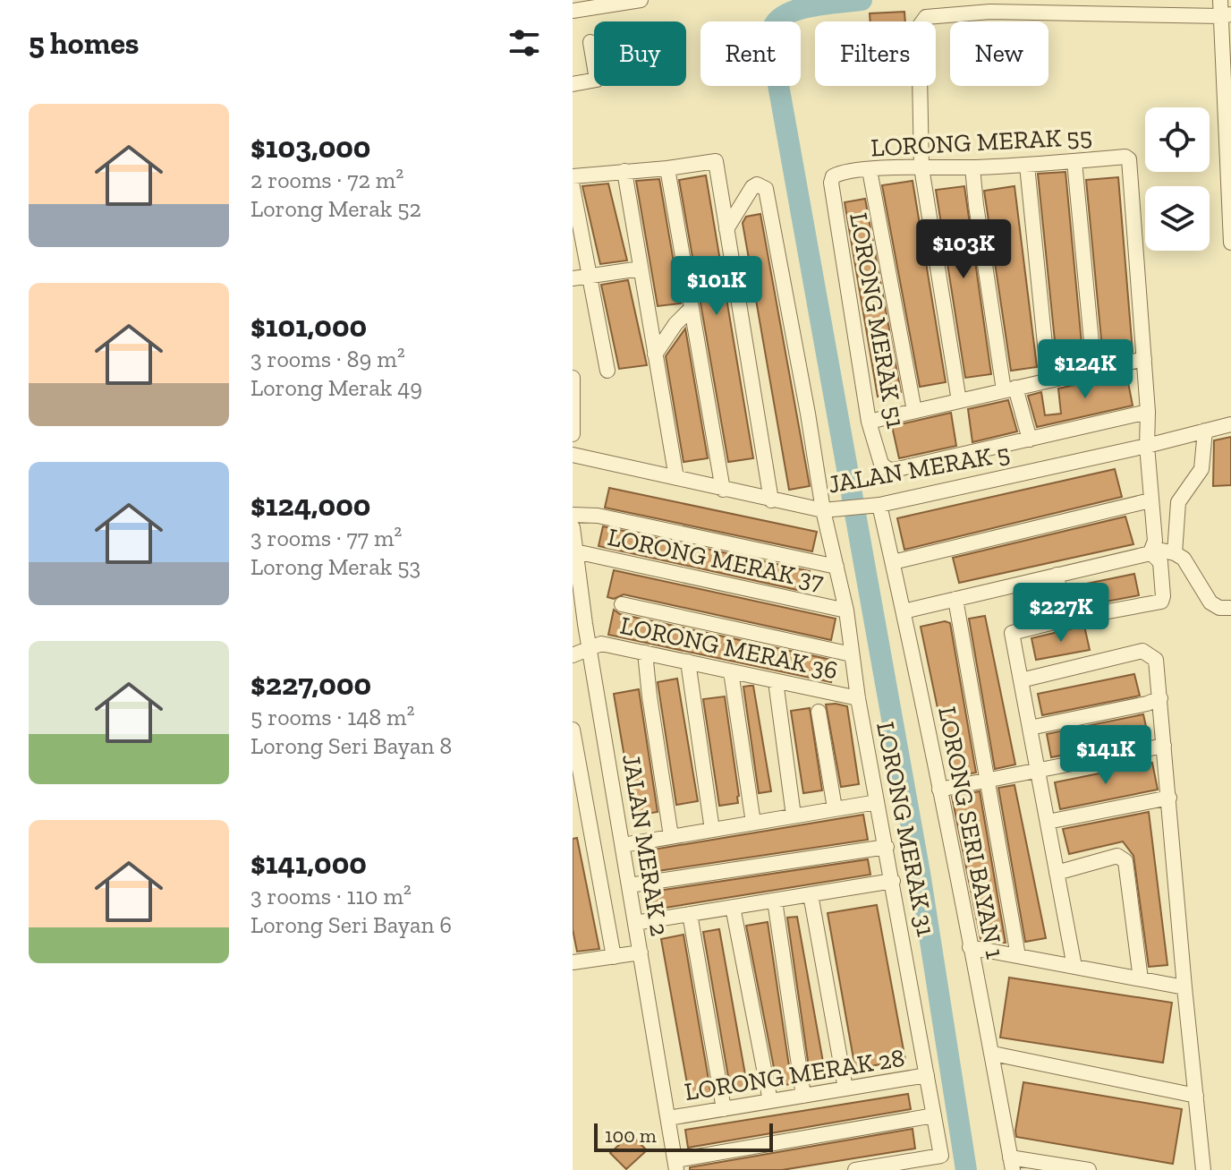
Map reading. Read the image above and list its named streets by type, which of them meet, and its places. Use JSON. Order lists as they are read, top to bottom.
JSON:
{
  "streets": {
    "street": [
      "LORONG MERAK 55",
      "LORONG MERAK 51",
      "JALAN MERAK 5",
      "LORONG MERAK 37",
      "LORONG MERAK 36",
      "LORONG MERAK 31",
      "LORONG SERI BAYAN 1",
      "JALAN MERAK 2",
      "LORONG MERAK 28"
    ]
  },
  "crossings": [
    ["LORONG MERAK 55", "LORONG MERAK 51"],
    ["JALAN MERAK 5", "LORONG MERAK 31"],
    ["JALAN MERAK 5", "LORONG SERI BAYAN 1"],
    ["LORONG MERAK 37", "LORONG MERAK 31"],
    ["LORONG MERAK 37", "JALAN MERAK 2"],
    ["LORONG MERAK 36", "LORONG MERAK 31"],
    ["LORONG MERAK 36", "JALAN MERAK 2"],
    ["LORONG MERAK 31", "LORONG MERAK 28"],
    ["JALAN MERAK 2", "LORONG MERAK 28"]
  ],
  "scale_bar": "100 m",
  "page": {
    "heading": "5 homes",
    "chip": [
      "Buy",
      "Rent",
      "Filters",
      "New"
    ],
    "list": [
      {
        "name": "$103,000",
        "note": "2 rooms · 72 m² · Lorong Merak 52"
      },
      {
        "name": "$101,000",
        "note": "3 rooms · 89 m² · Lorong Merak 49"
      },
      {
        "name": "$124,000",
        "note": "3 rooms · 77 m² · Lorong Merak 53"
      },
      {
        "name": "$227,000",
        "note": "5 rooms · 148 m² · Lorong Seri Bayan 8"
      },
      {
        "name": "$141,000",
        "note": "3 rooms · 110 m² · Lorong Seri Bayan 6"
      }
    ],
    "price": [
      "$103K",
      "$101K",
      "$124K",
      "$227K",
      "$141K"
    ],
    "scale": "100 m"
  }
}
